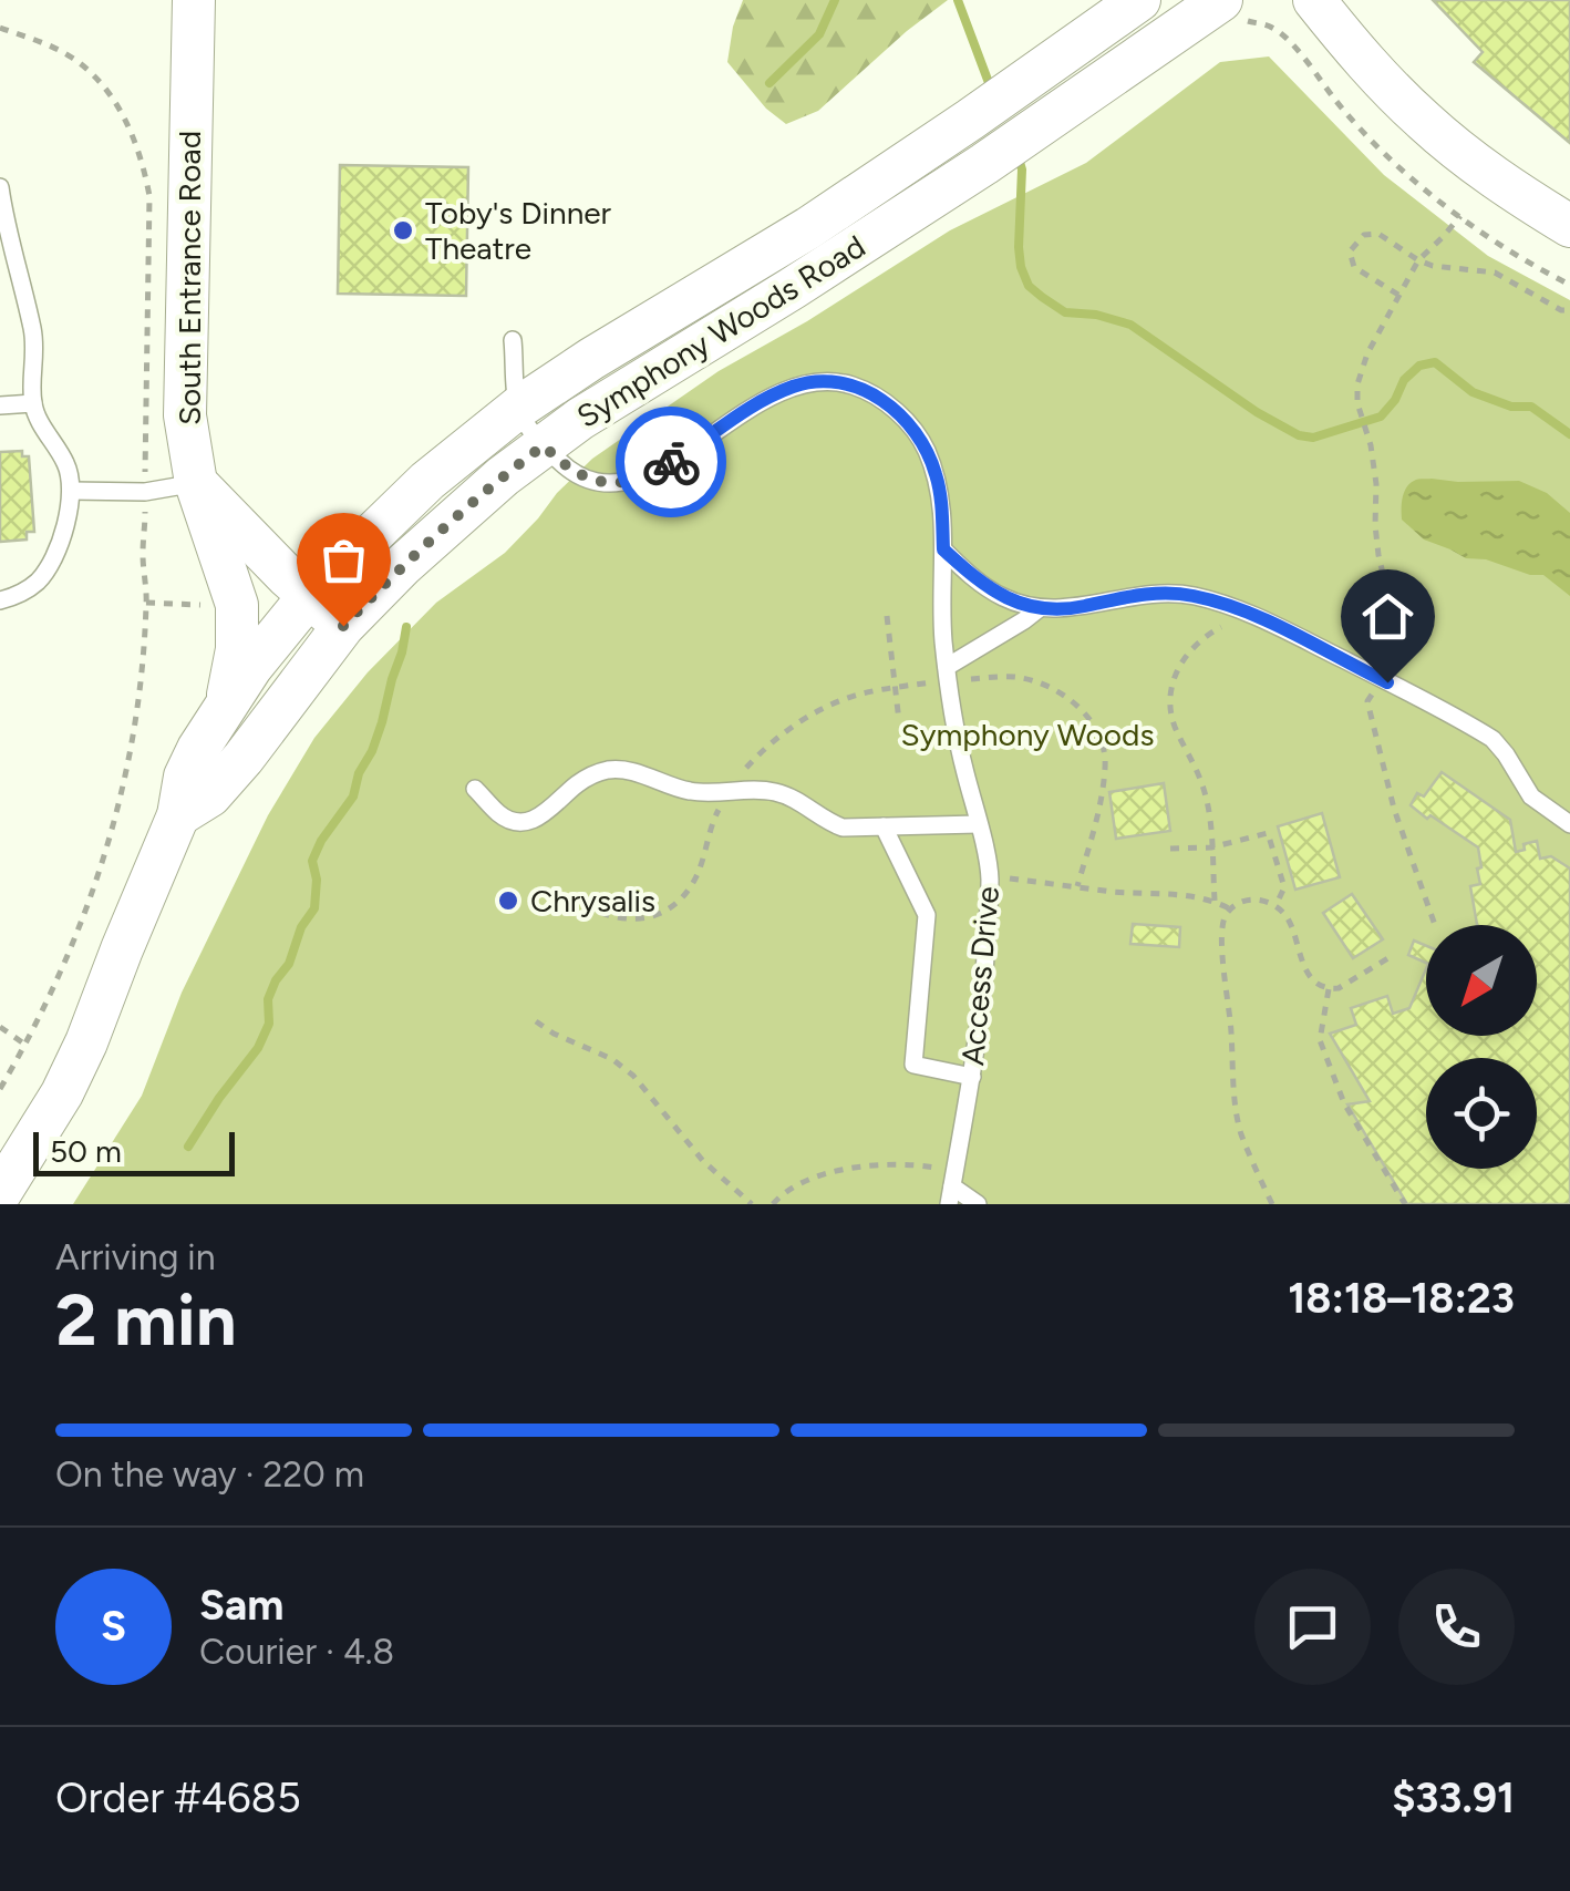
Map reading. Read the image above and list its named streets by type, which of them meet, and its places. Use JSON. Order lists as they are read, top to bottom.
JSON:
{
  "streets": {
    "street": ["South Entrance Road", "Symphony Woods Road"],
    "lane": ["Access Drive"]
  },
  "crossings": [
    ["South Entrance Road", "Symphony Woods Road"],
    ["Symphony Woods Road", "Access Drive"]
  ],
  "parks": ["Symphony Woods"],
  "places": ["Toby's Dinner Theatre", "Chrysalis"],
  "scale_bar": "50 m",
  "north": "bottom left",
  "page": {
    "scale": "50 m",
    "heading": ["2 min", "Arriving in", "18:18–18:23"],
    "panel": [
      "Sam",
      "Courier · 4.8",
      "Order #4685",
      "$33.91"
    ],
    "bar": "On the way · 220 m",
    "round": "S"
  }
}
